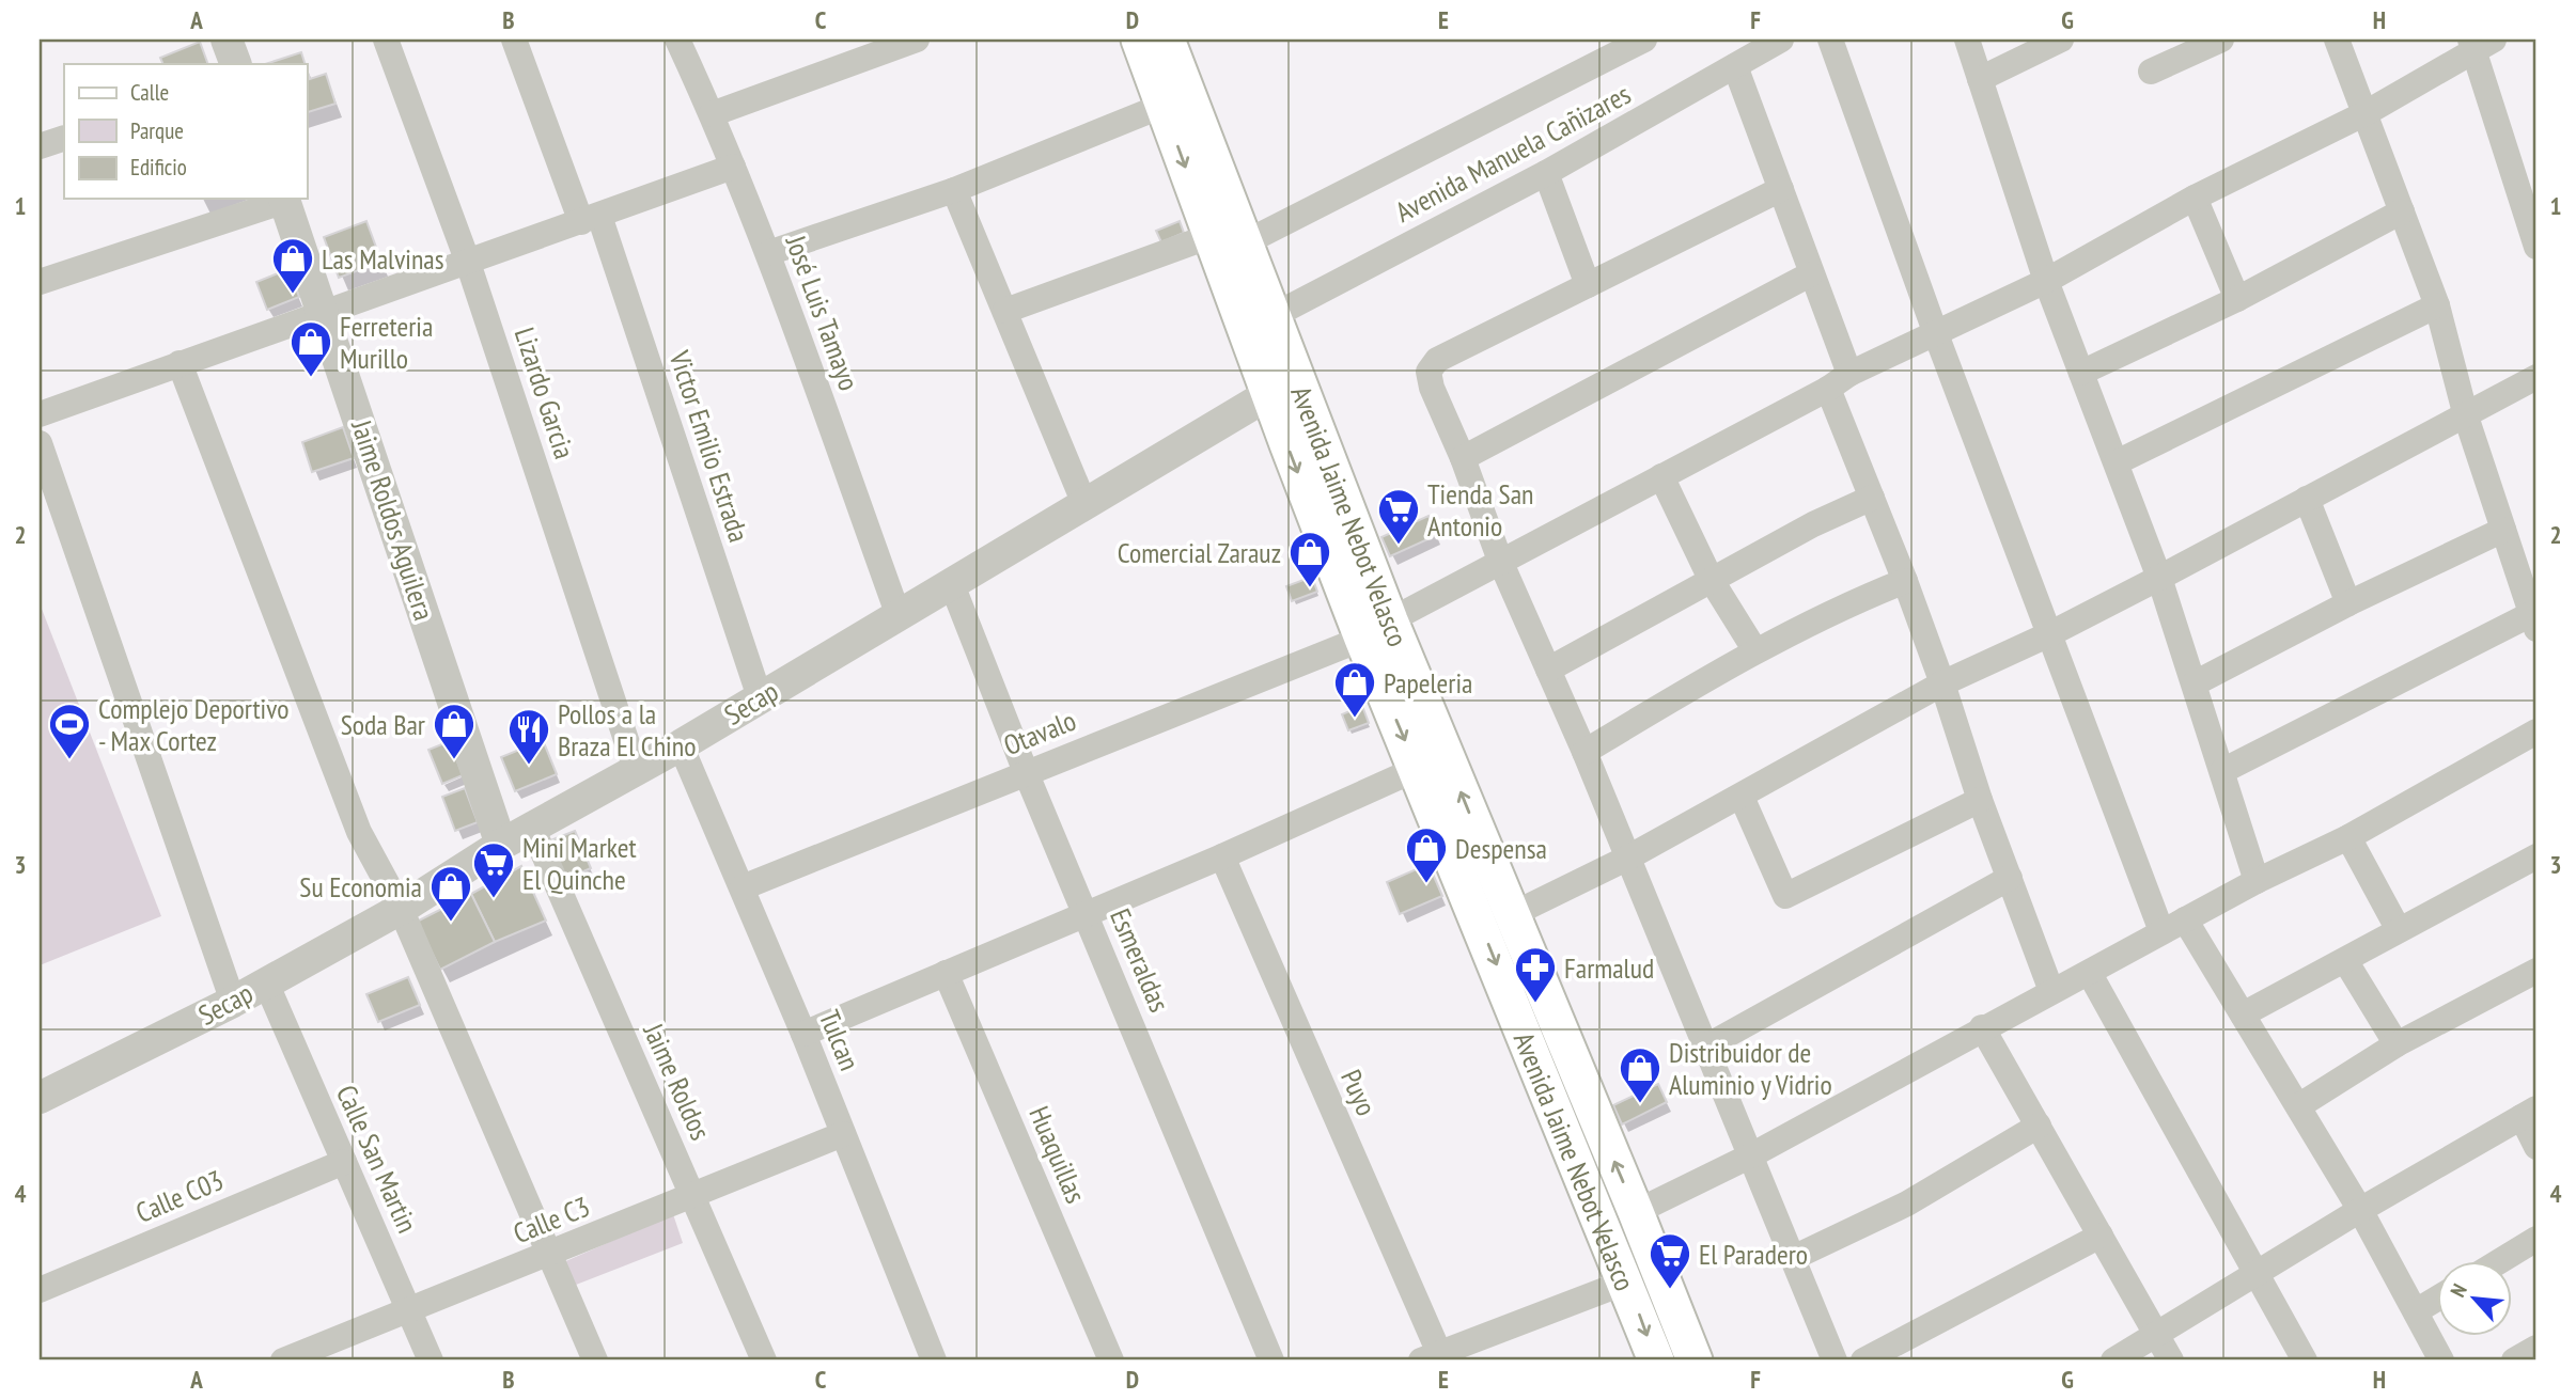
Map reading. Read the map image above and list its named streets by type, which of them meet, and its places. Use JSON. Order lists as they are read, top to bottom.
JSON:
{
  "streets": {
    "main road": ["Avenida Jaime Nebot Velasco"],
    "street": [
      "Avenida Manuela Cañizares",
      "José Luis Tamayo",
      "Lizardo Garcia",
      "Victor Emilio Estrada",
      "Jaime Roldos Aguilera",
      "Secap",
      "Otavalo",
      "Esmeraldas",
      "Tulcan",
      "Jaime Roldos",
      "Puyo",
      "Huaquillas",
      "Calle San Martin",
      "Calle C03",
      "Calle C3"
    ]
  },
  "crossings": [
    ["Avenida Manuela Cañizares", "Avenida Jaime Nebot Velasco"],
    ["José Luis Tamayo", "Secap"],
    ["Lizardo Garcia", "Secap"],
    ["Victor Emilio Estrada", "Secap"],
    ["Avenida Jaime Nebot Velasco", "Secap"],
    ["Avenida Jaime Nebot Velasco", "Otavalo"],
    ["Jaime Roldos Aguilera", "Secap"],
    ["Secap", "Esmeraldas"],
    ["Secap", "Tulcan"],
    ["Secap", "Jaime Roldos"],
    ["Secap", "Calle San Martin"],
    ["Otavalo", "Esmeraldas"],
    ["Otavalo", "Tulcan"],
    ["Tulcan", "Calle C3"],
    ["Jaime Roldos", "Calle C3"],
    ["Calle San Martin", "Calle C03"],
    ["Calle San Martin", "Calle C3"]
  ],
  "places": {
    "shop": [
      "Las Malvinas",
      "Ferreteria Murillo",
      "Comercial Zarauz",
      "Papeleria",
      "Soda Bar",
      "Despensa",
      "Su Economia",
      "Distribuidor de Aluminio y Vidrio"
    ],
    "supermarket": ["Tienda San Antonio", "Mini Market El Quinche", "El Paradero"],
    "sports": ["Complejo Deportivo - Max Cortez"],
    "restaurant": ["Pollos a la Braza El Chino"],
    "pharmacy": ["Farmalud"]
  },
  "legend": ["Calle", "Parque", "Edificio"],
  "north": "top left",
  "grid": {
    "columns": [
      "A",
      "B",
      "C",
      "D",
      "E",
      "F",
      "G",
      "H"
    ],
    "rows": [
      "1",
      "2",
      "3",
      "4"
    ]
  }
}
